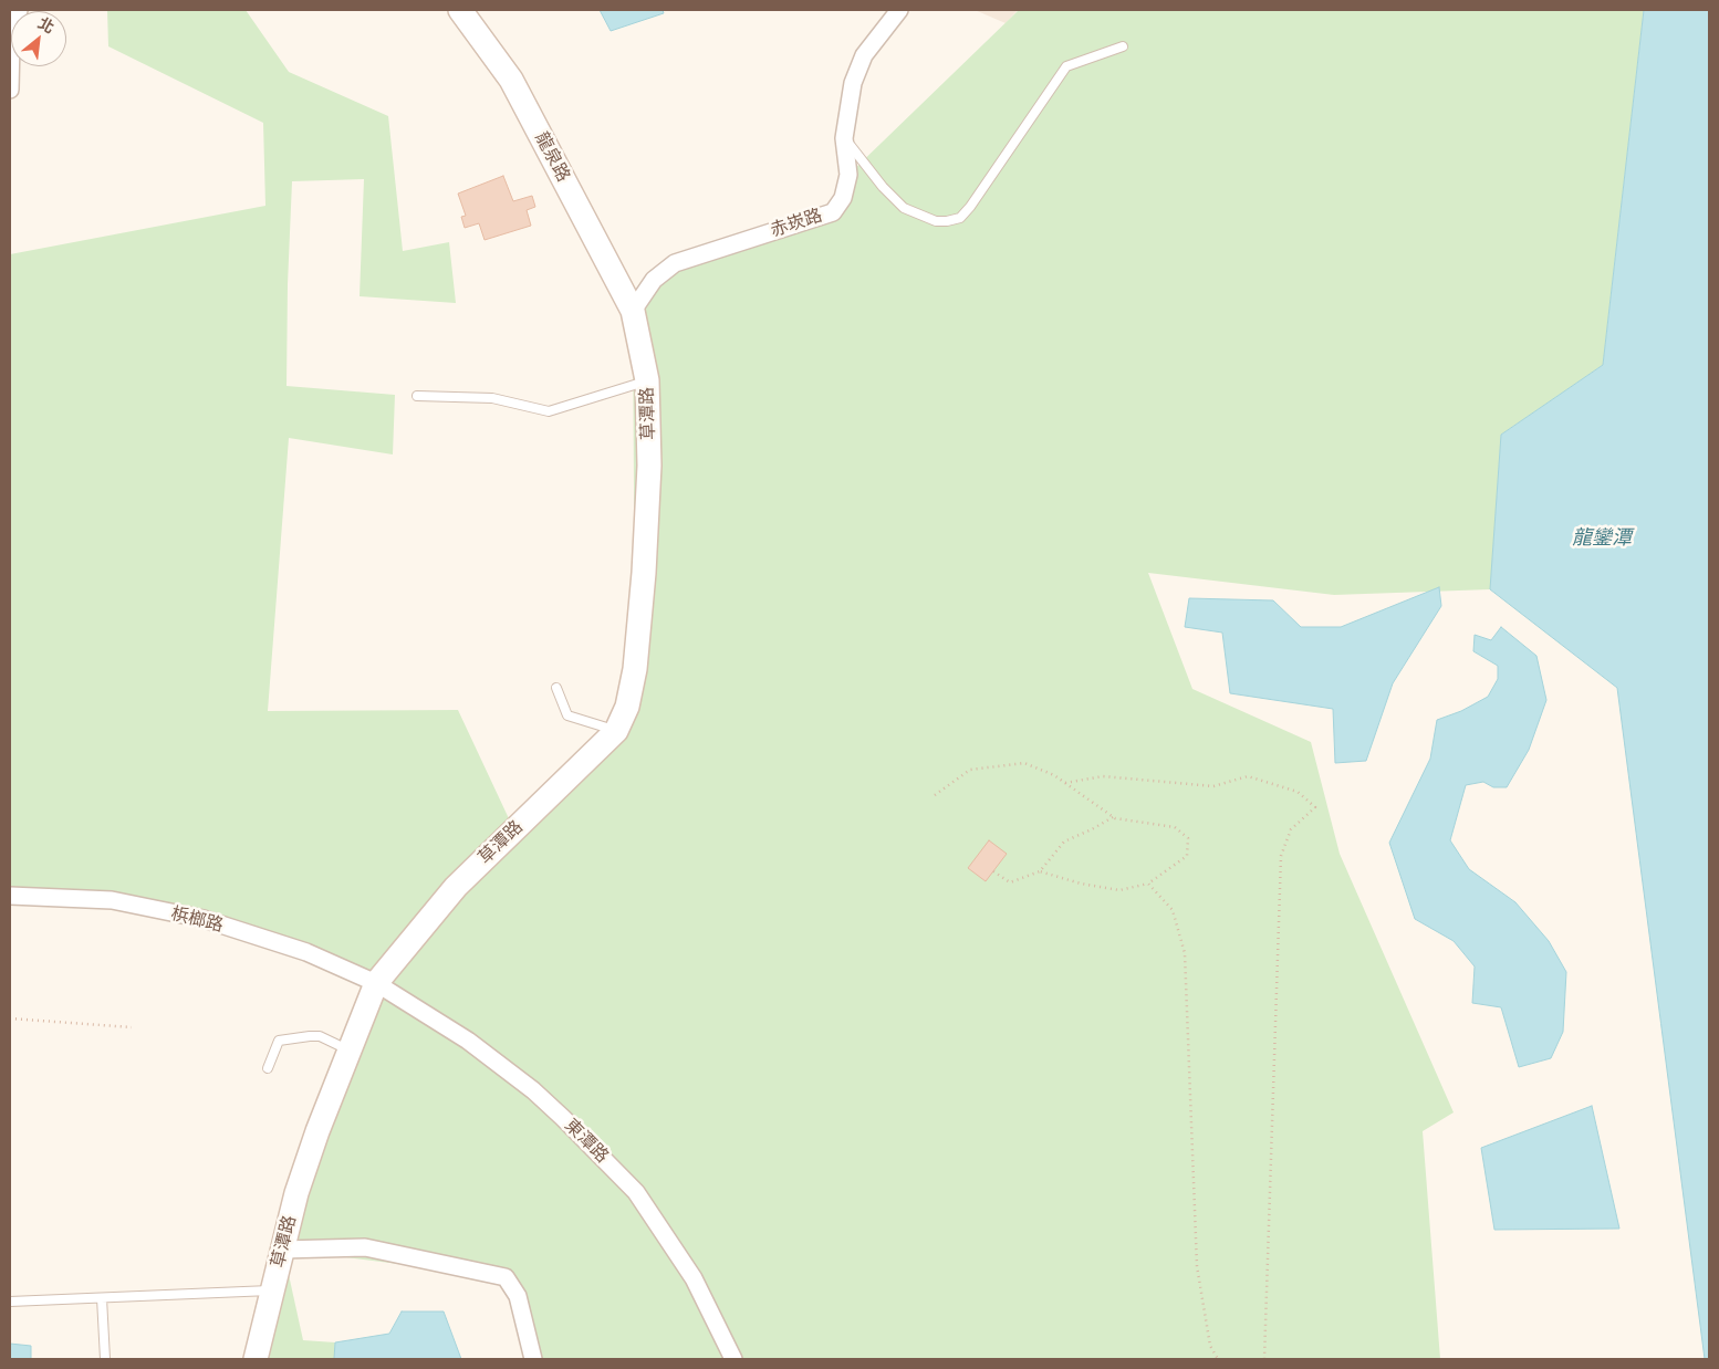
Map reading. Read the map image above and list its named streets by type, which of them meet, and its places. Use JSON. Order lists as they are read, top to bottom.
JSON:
{
  "streets": {
    "street": [
      "龍泉路",
      "赤崁路",
      "草潭路",
      "梹榔路",
      "東潭路"
    ]
  },
  "crossings": [
    ["龍泉路", "赤崁路"],
    ["龍泉路", "草潭路"],
    ["赤崁路", "草潭路"],
    ["草潭路", "梹榔路"],
    ["草潭路", "東潭路"],
    ["梹榔路", "東潭路"]
  ],
  "water": ["龍鑾潭"],
  "north": "top right"
}
